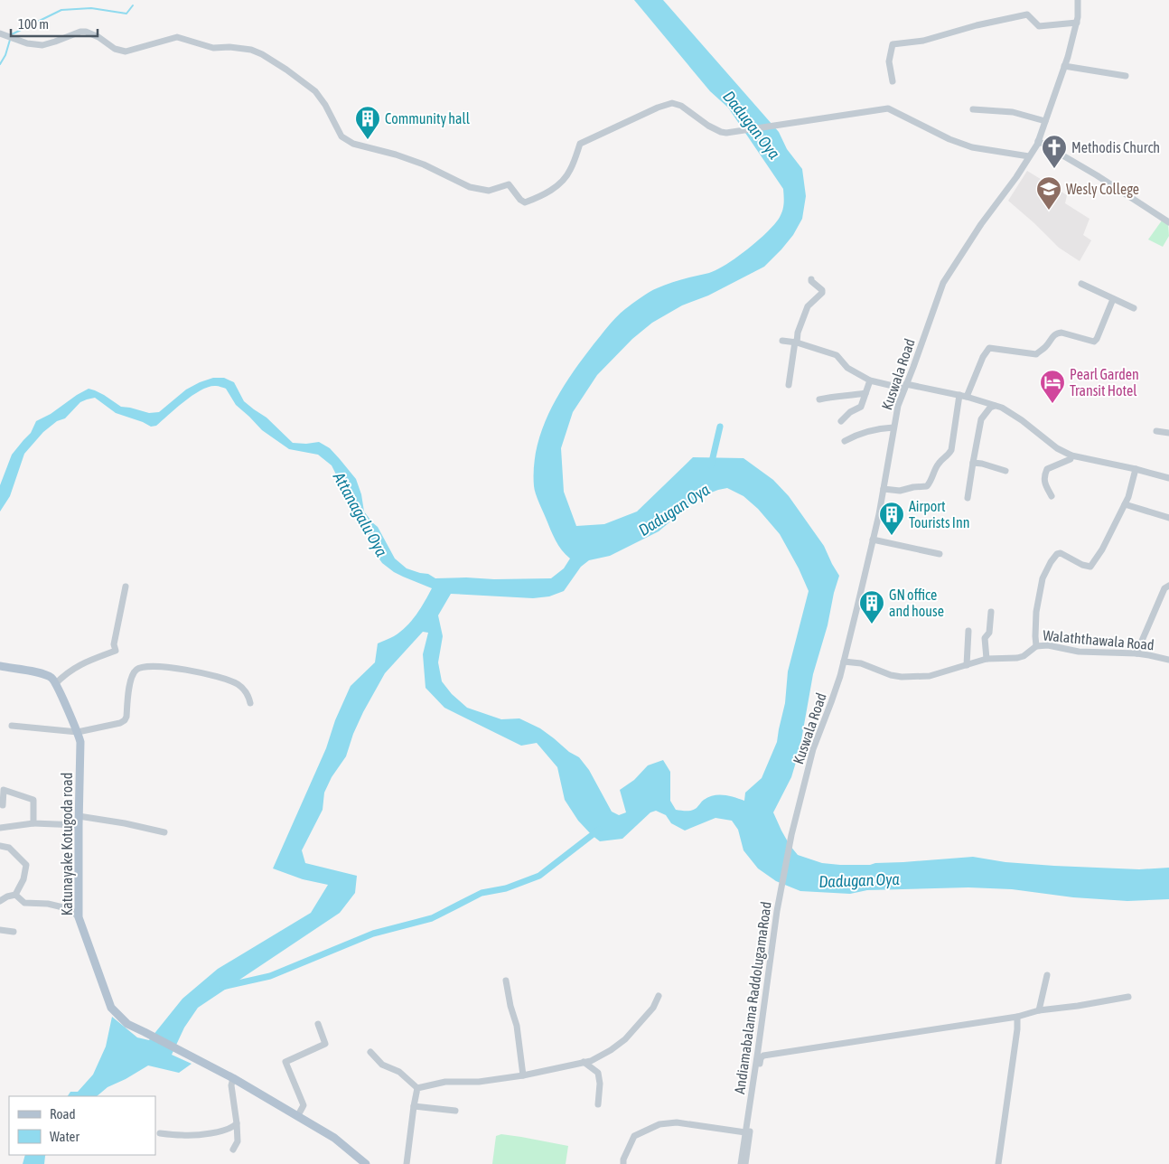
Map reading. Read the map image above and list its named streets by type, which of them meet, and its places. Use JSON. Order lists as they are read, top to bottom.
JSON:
{
  "streets": {
    "main road": ["Katunayake Kotugoda road"],
    "street": ["Kuswala Road", "Walaththawala Road", "Andiamabalama RaddolugamaRoad"]
  },
  "crossings": [
    ["Kuswala Road", "Walaththawala Road"],
    ["Kuswala Road", "Andiamabalama RaddolugamaRoad"]
  ],
  "water": ["Dadugan Oya", "Attanagalu Oya"],
  "places": {
    "building": ["Community hall", "Airport Tourists Inn", "GN office and house"],
    "church": ["Methodis Church"],
    "school or university": ["Wesly College"],
    "hotel": ["Pearl Garden Transit Hotel"]
  },
  "legend": ["Road", "Water"],
  "scale_bar": "100 m"
}
